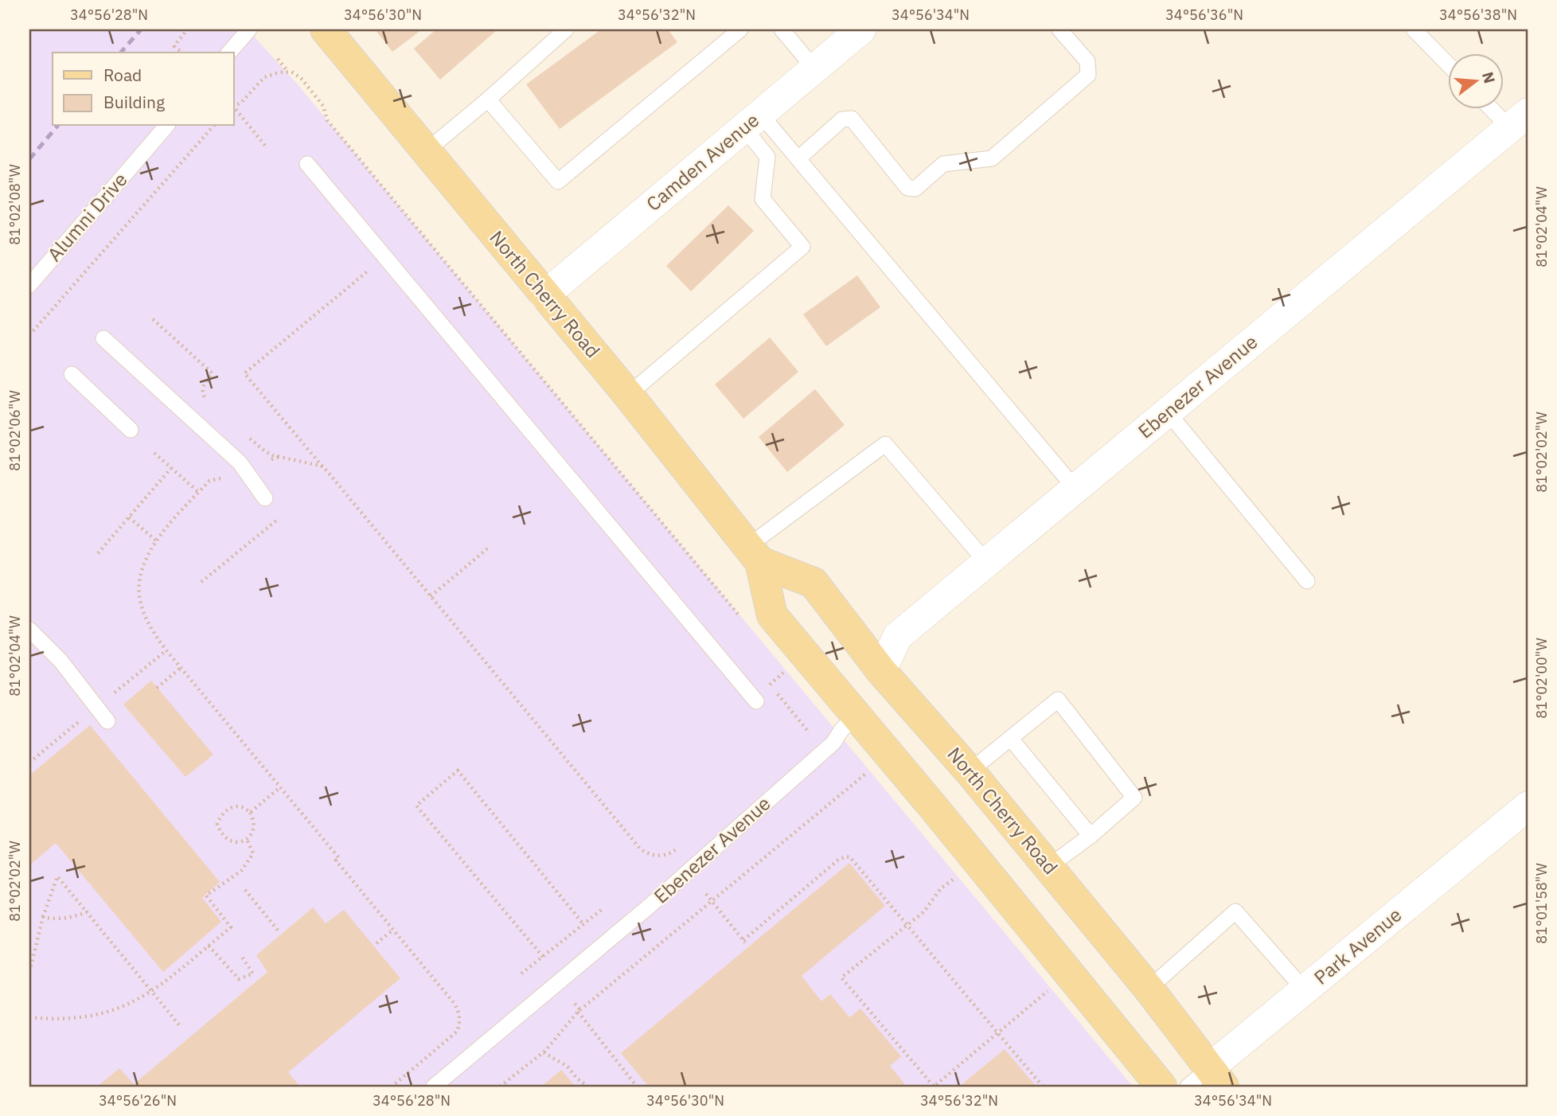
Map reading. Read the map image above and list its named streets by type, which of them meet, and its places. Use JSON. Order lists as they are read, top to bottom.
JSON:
{
  "streets": {
    "main road": ["North Cherry Road"],
    "street": ["Camden Avenue", "Ebenezer Avenue", "Park Avenue"],
    "lane": ["Alumni Drive"]
  },
  "crossings": [
    ["Camden Avenue", "North Cherry Road"],
    ["North Cherry Road", "Ebenezer Avenue"],
    ["North Cherry Road", "Park Avenue"]
  ],
  "legend": ["Road", "Building"],
  "north": "right",
  "coordinates": [
    "34°56'28\"N",
    "34°56'30\"N",
    "34°56'32\"N",
    "34°56'34\"N",
    "34°56'36\"N",
    "34°56'38\"N",
    "81°02'08\"W",
    "81°02'04\"W",
    "81°02'06\"W",
    "81°02'02\"W",
    "81°02'00\"W",
    "81°01'58\"W",
    "34°56'26\"N"
  ]
}
